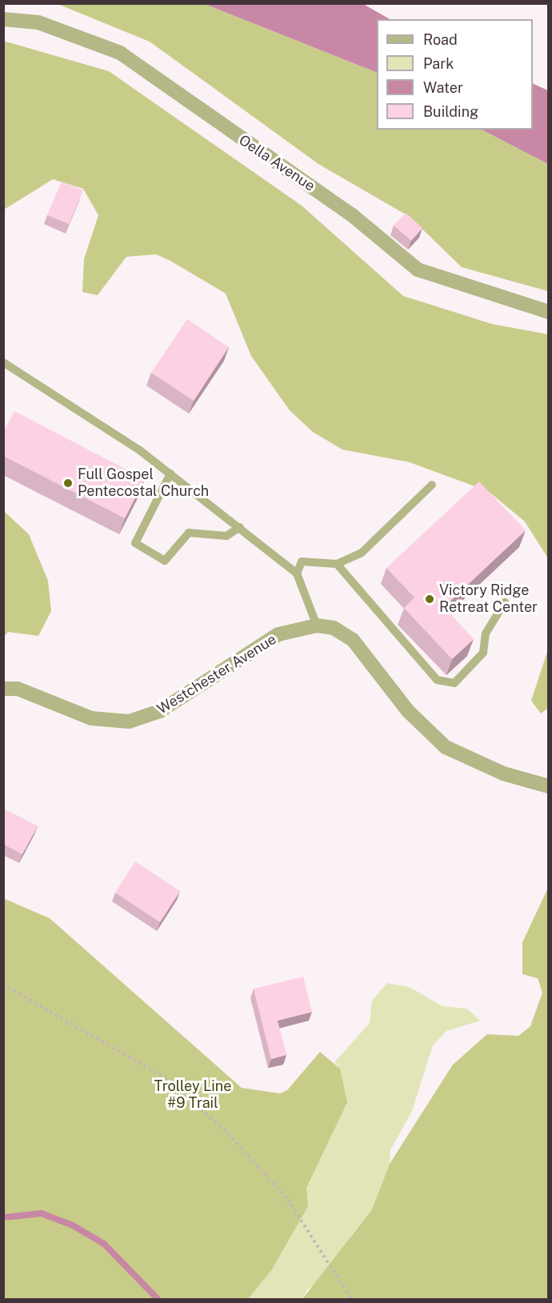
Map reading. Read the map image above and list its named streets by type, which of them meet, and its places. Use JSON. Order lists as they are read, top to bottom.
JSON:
{
  "streets": {
    "street": ["Oella Avenue", "Westchester Avenue"]
  },
  "parks": ["Trolley Line #9 Trail"],
  "places": ["Full Gospel Pentecostal Church", "Victory Ridge Retreat Center"],
  "legend": [
    "Road",
    "Park",
    "Water",
    "Building"
  ]
}
